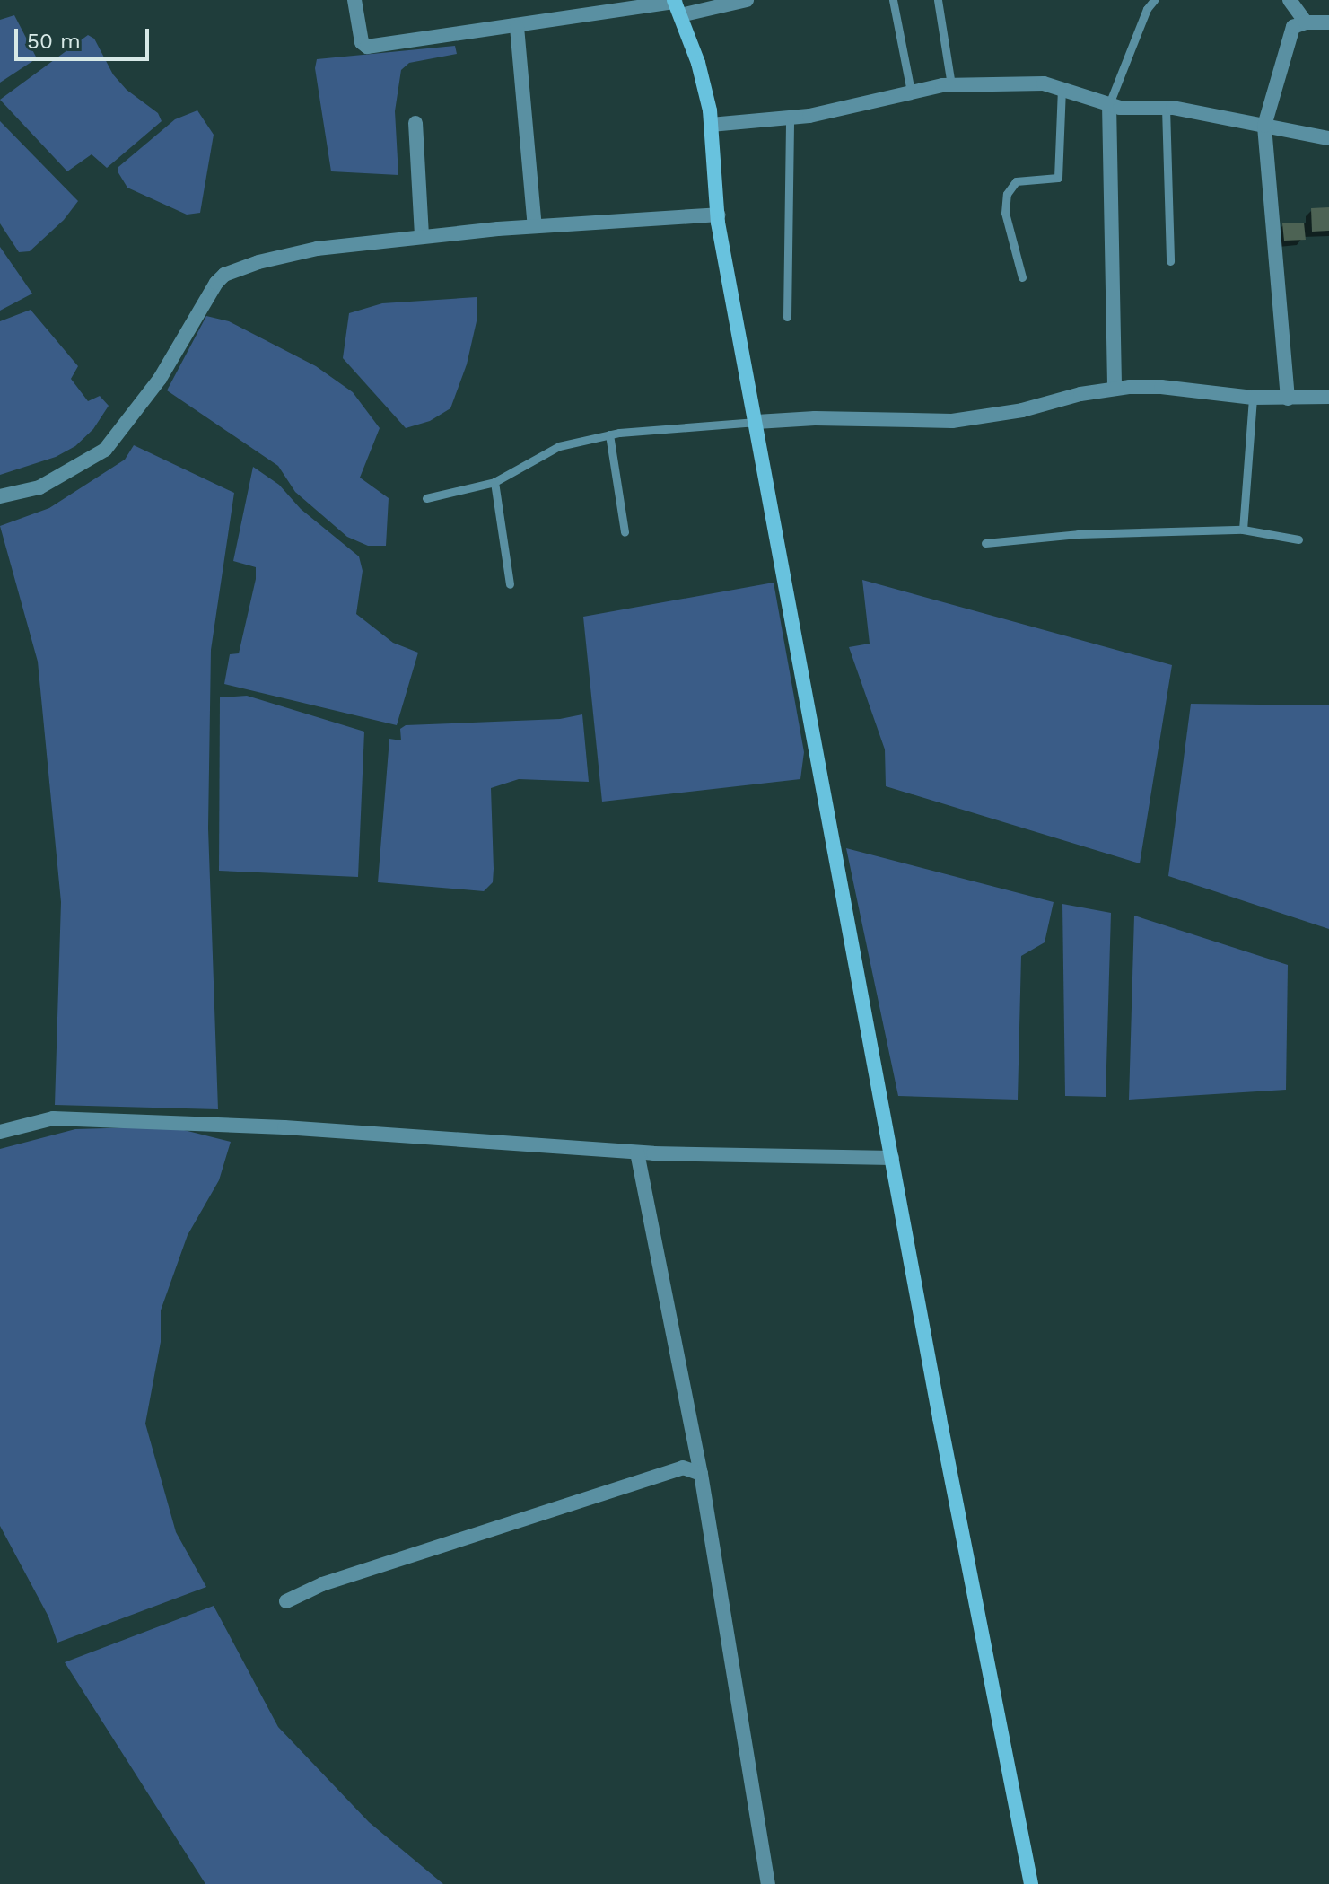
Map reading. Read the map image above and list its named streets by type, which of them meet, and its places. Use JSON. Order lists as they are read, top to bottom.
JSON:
{
  "scale_bar": "50 m"
}
